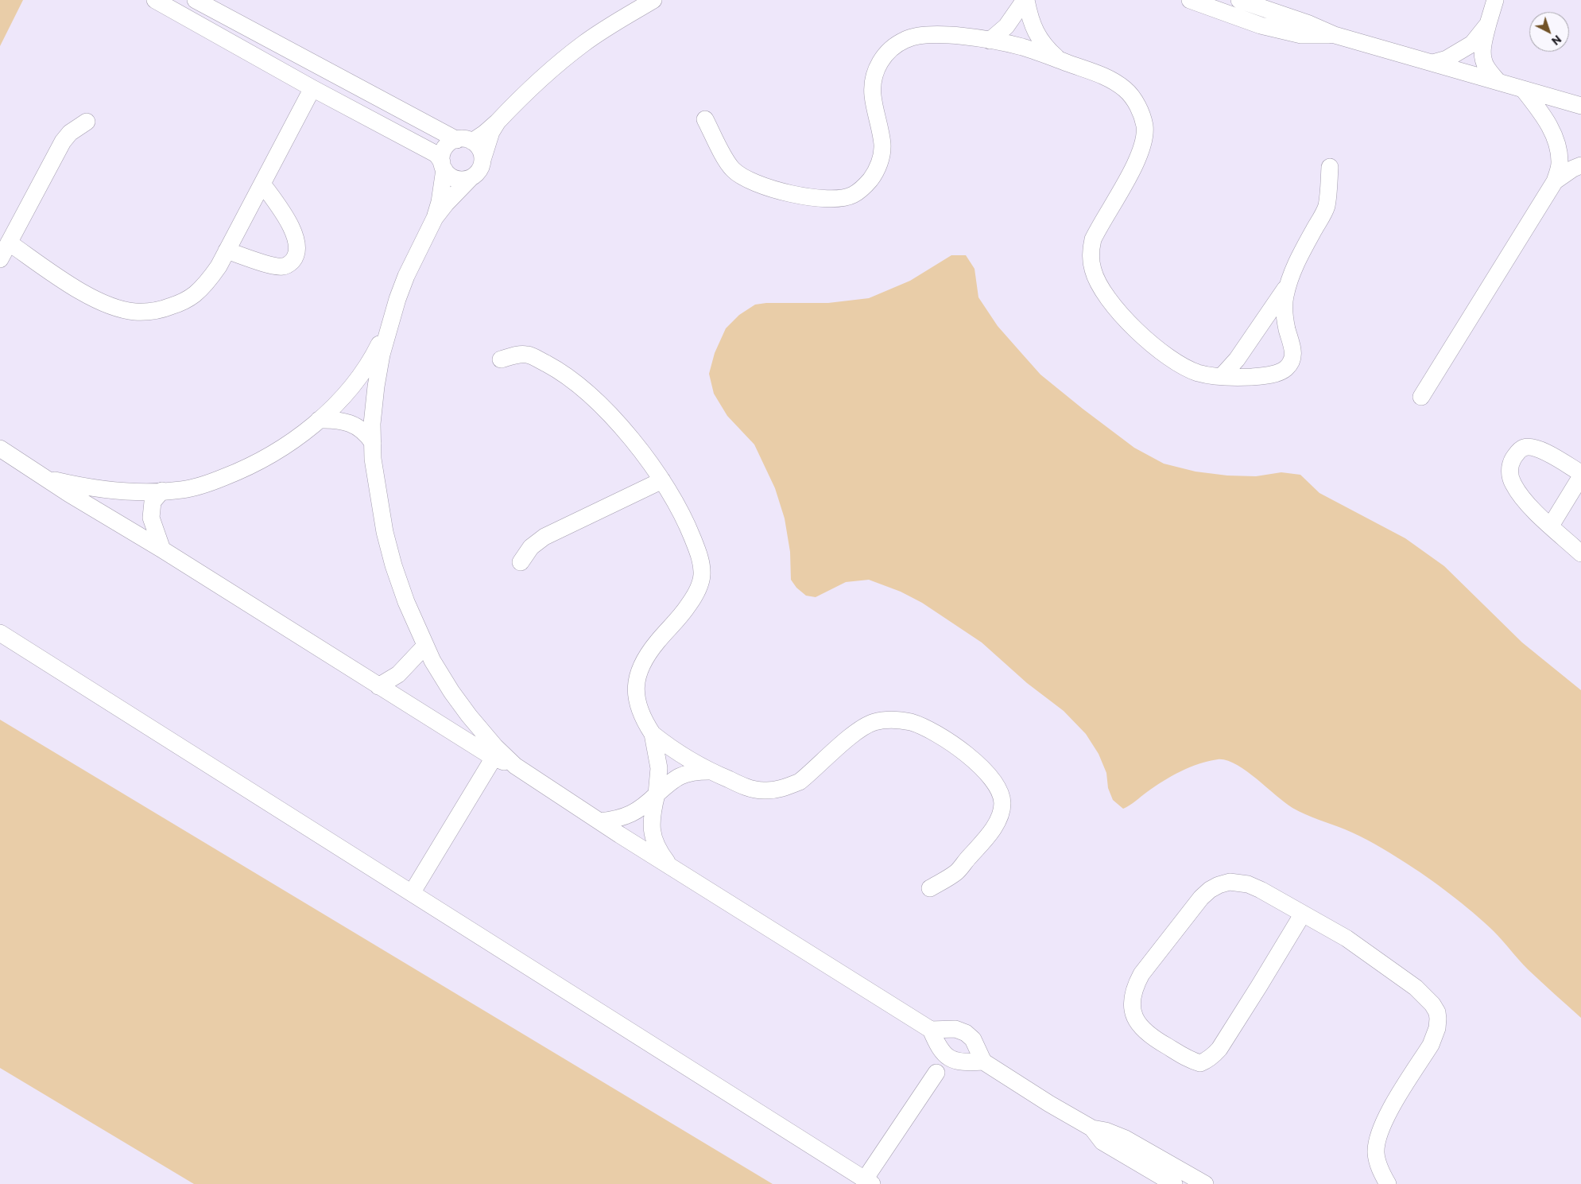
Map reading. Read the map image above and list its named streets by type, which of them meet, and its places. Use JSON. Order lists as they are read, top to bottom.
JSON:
{
  "north": "bottom right"
}
